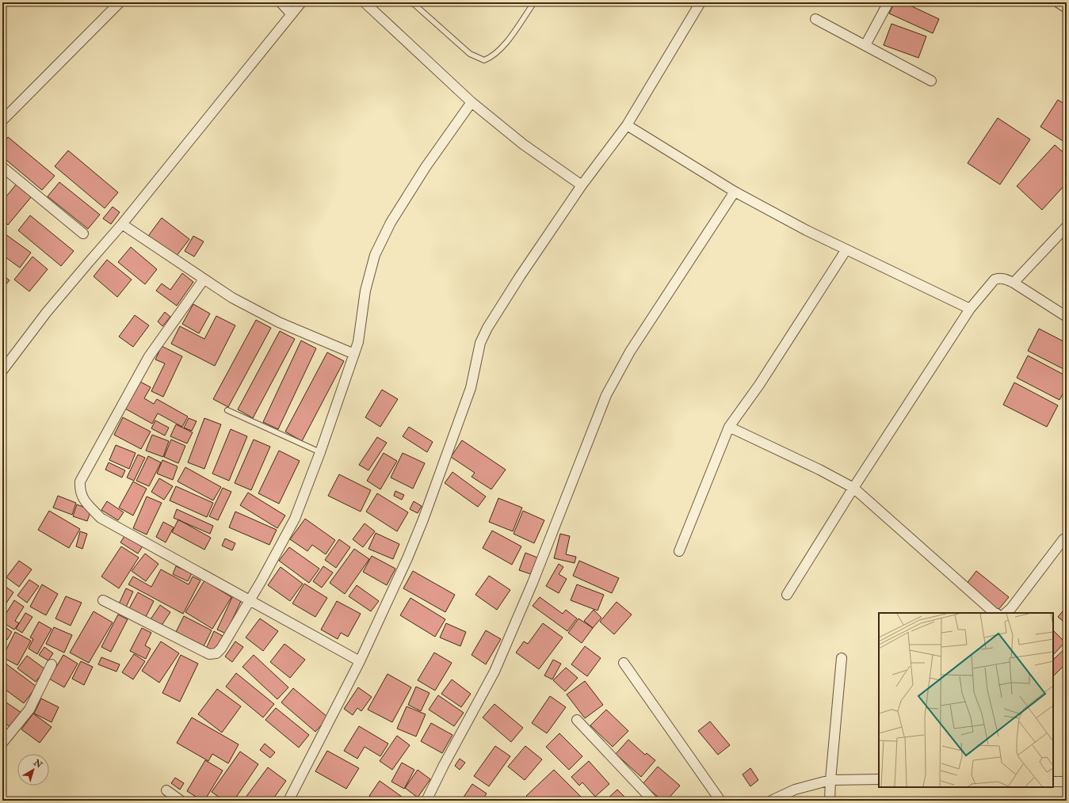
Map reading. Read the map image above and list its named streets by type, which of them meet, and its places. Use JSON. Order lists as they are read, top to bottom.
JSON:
{
  "north": "top right"
}
